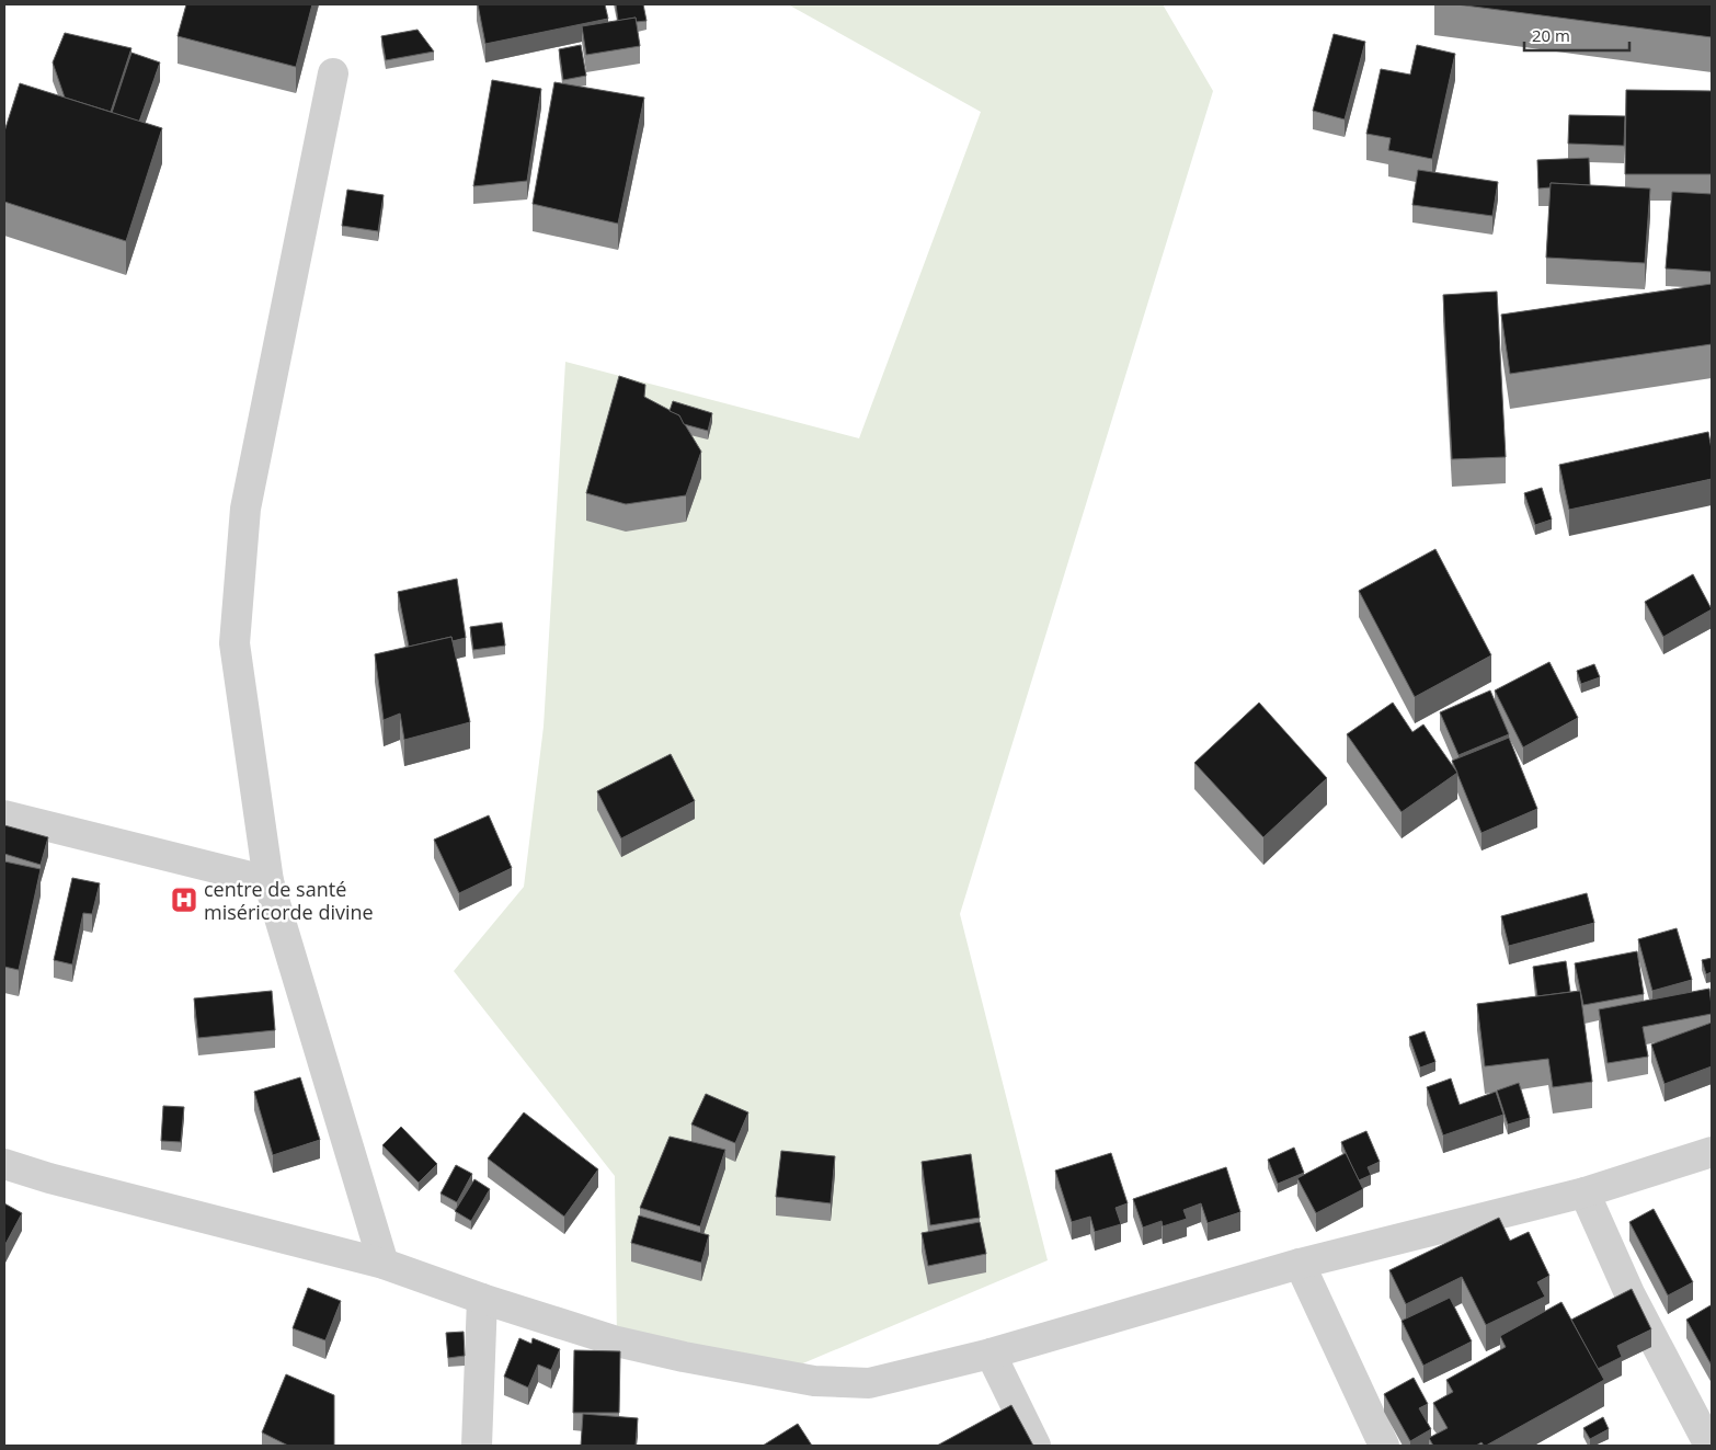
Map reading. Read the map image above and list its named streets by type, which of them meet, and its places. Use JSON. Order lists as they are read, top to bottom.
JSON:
{
  "places": {
    "hospital": ["centre de santé miséricorde divine"]
  },
  "scale_bar": "20 m"
}
